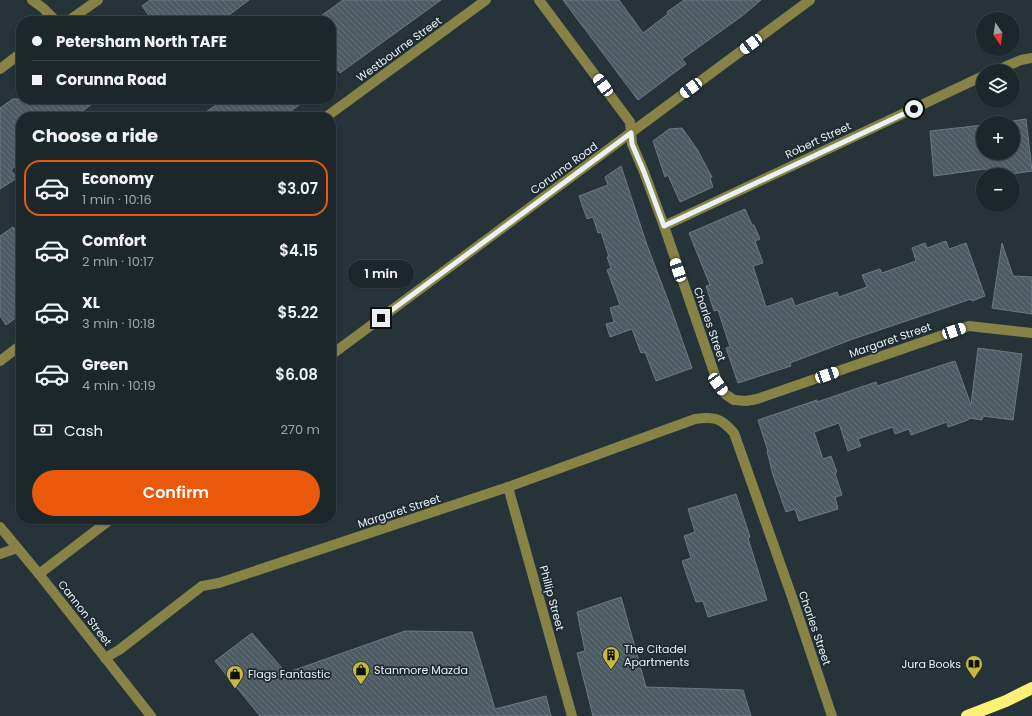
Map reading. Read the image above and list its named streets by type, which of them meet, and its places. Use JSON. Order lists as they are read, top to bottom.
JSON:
{
  "streets": {
    "street": [
      "Westbourne Street",
      "Robert Street",
      "Corunna Road",
      "Charles Street",
      "Margaret Street",
      "Phillip Street",
      "Cannon Street"
    ]
  },
  "crossings": [
    ["Robert Street", "Charles Street"],
    ["Corunna Road", "Charles Street"],
    ["Charles Street", "Margaret Street"],
    ["Margaret Street", "Phillip Street"],
    ["Margaret Street", "Cannon Street"]
  ],
  "places": {
    "building": ["The Citadel Apartments"],
    "library": ["Jura Books"],
    "shop": ["Stanmore Mazda", "Flags Fantastic"]
  },
  "north": "bottom",
  "page": {
    "map_buttons": ["+", "−"],
    "banner": ["Petersham North TAFE", "Corunna Road"],
    "heading": "Choose a ride",
    "list": [
      {
        "name": "Economy",
        "note": "1 min · 10:16",
        "value": "$3.07"
      },
      {
        "name": "Comfort",
        "note": "2 min · 10:17",
        "value": "$4.15"
      },
      {
        "name": "XL",
        "note": "3 min · 10:18",
        "value": "$5.22"
      },
      {
        "name": "Green",
        "note": "4 min · 10:19",
        "value": "$6.08"
      }
    ],
    "bubble": "1 min",
    "pay": ["Cash", "270 m"],
    "buttons": "Confirm"
  }
}
